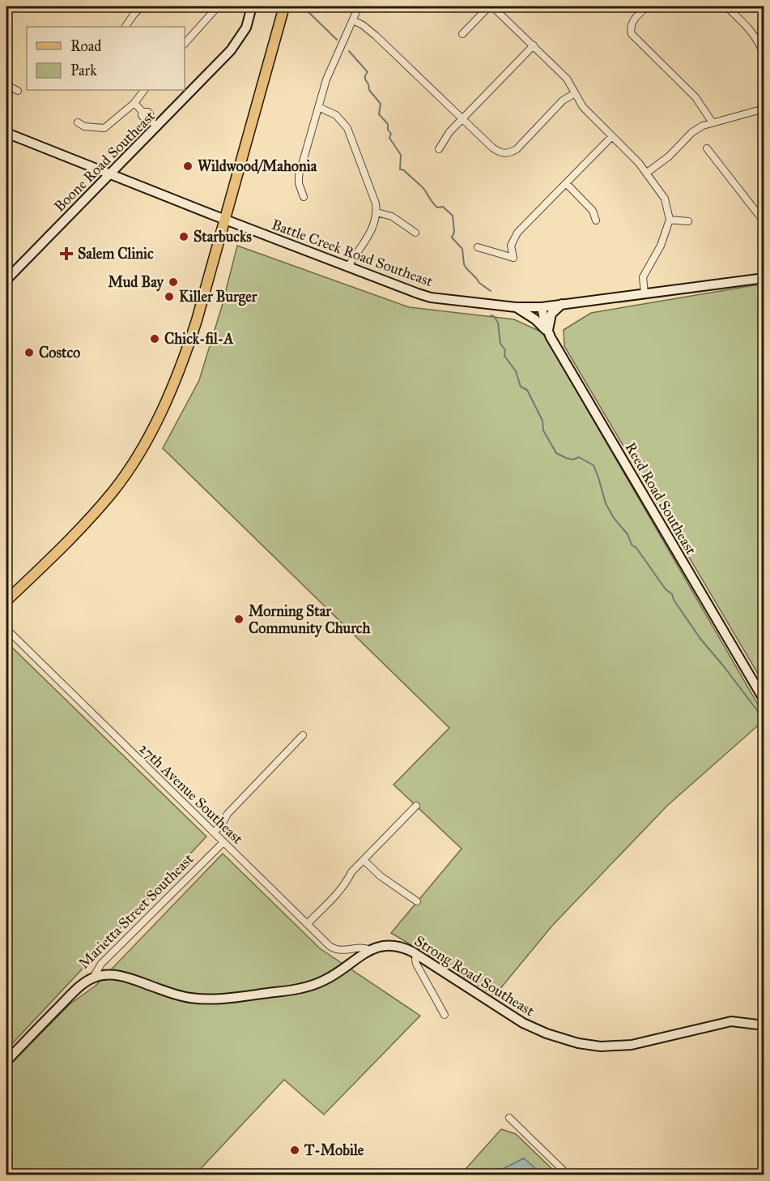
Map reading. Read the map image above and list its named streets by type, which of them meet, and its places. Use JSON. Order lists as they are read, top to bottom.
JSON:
{
  "streets": {
    "street": [
      "Boone Road Southeast",
      "Battle Creek Road Southeast",
      "Reed Road Southeast",
      "27th Avenue Southeast",
      "Marietta Street Southeast",
      "Strong Road Southeast"
    ]
  },
  "crossings": [
    ["Boone Road Southeast", "Battle Creek Road Southeast"],
    ["Battle Creek Road Southeast", "Reed Road Southeast"],
    ["27th Avenue Southeast", "Marietta Street Southeast"],
    ["27th Avenue Southeast", "Strong Road Southeast"],
    ["Marietta Street Southeast", "Strong Road Southeast"]
  ],
  "places": {
    "other": [
      "Wildwood/Mahonia",
      "Starbucks",
      "Mud Bay",
      "Killer Burger",
      "Chick-fil-A",
      "Costco",
      "Morning Star Community Church",
      "T-Mobile"
    ],
    "health": ["Salem Clinic"]
  },
  "legend": ["Road", "Park"]
}
